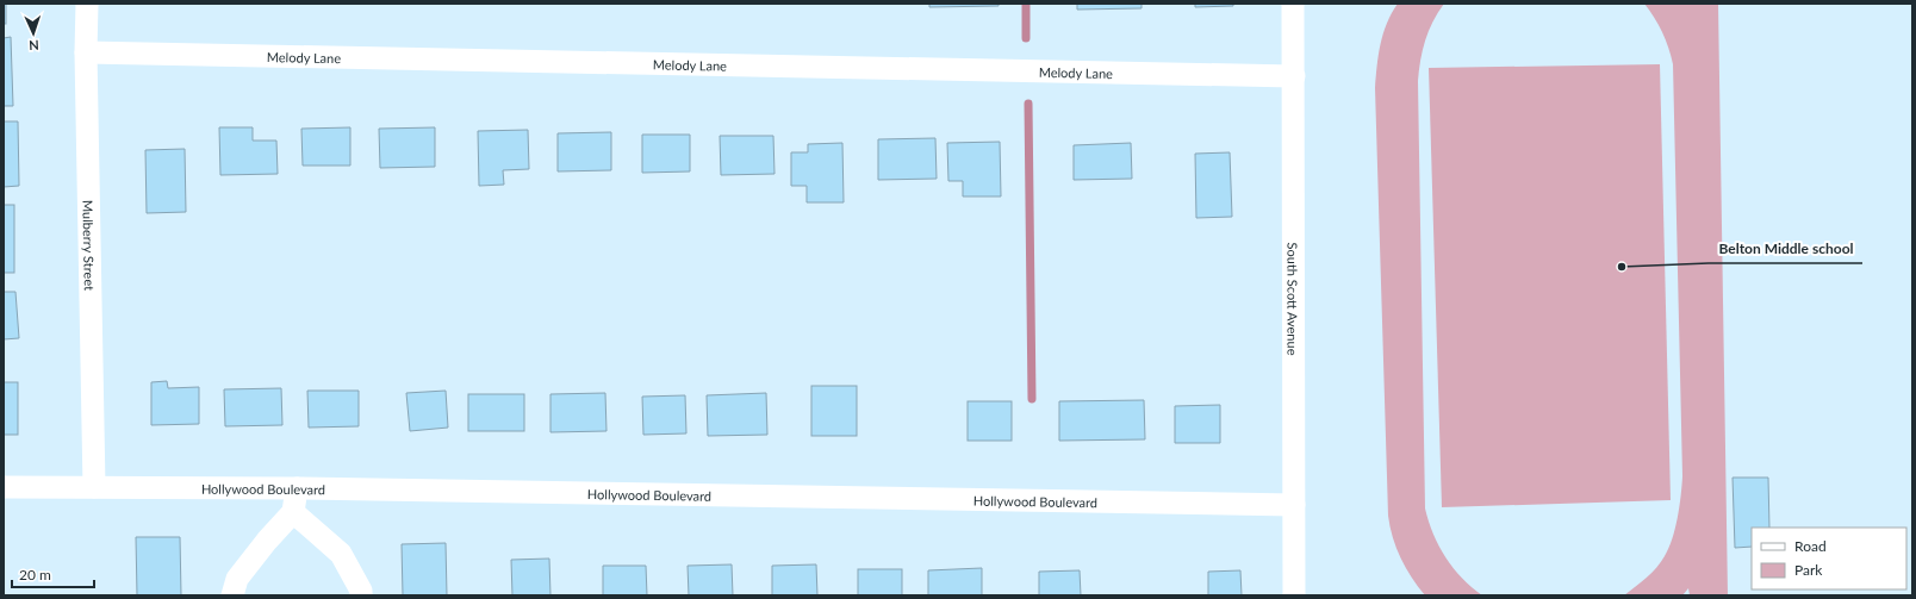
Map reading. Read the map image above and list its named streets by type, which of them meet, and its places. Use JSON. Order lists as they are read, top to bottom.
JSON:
{
  "streets": {
    "street": [
      "Melody Lane",
      "Mulberry Street",
      "South Scott Avenue",
      "Hollywood Boulevard"
    ]
  },
  "crossings": [
    ["Melody Lane", "Mulberry Street"],
    ["Melody Lane", "South Scott Avenue"],
    ["Mulberry Street", "Hollywood Boulevard"],
    ["South Scott Avenue", "Hollywood Boulevard"]
  ],
  "places": ["Belton Middle school"],
  "legend": ["Road", "Park"],
  "scale_bar": "20 m",
  "north": "bottom"
}
